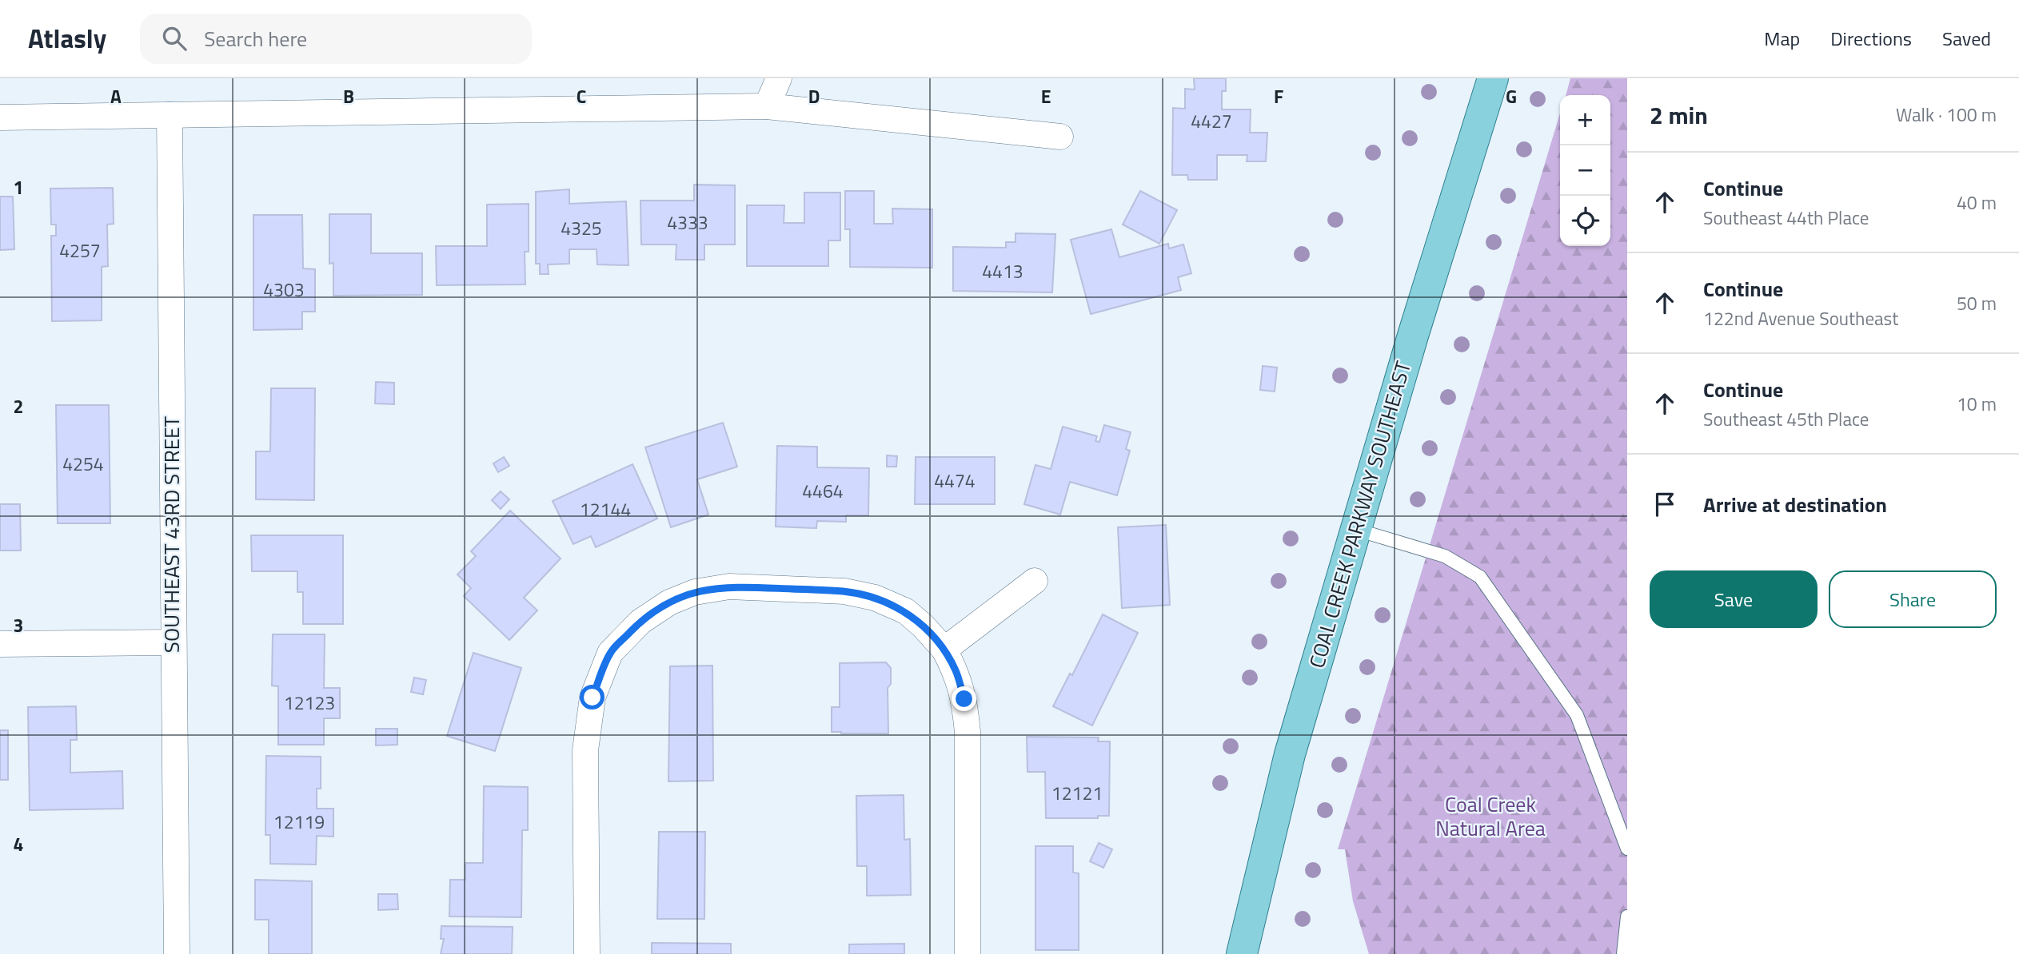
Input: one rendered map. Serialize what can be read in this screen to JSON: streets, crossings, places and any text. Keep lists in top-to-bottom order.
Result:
{
  "streets": {
    "main road": ["COAL CREEK PARKWAY SOUTHEAST"],
    "street": ["SOUTHEAST 43RD STREET"]
  },
  "parks": ["Coal Creek Natural Area"],
  "house_numbers": [
    "4427",
    "4333",
    "4325",
    "4257",
    "4413",
    "4303",
    "4254",
    "4474",
    "4464",
    "12144",
    "12123",
    "12121",
    "12119"
  ],
  "page": {
    "header": "Atlasly",
    "search": "Search here",
    "nav": ["Map", "Directions", "Saved"],
    "heading": ["2 min", "Walk · 100 m"],
    "map_buttons": ["+", "−"],
    "list": [
      ["Continue", "Southeast 44th Place", "40 m"],
      ["Continue", "122nd Avenue Southeast", "50 m"],
      ["Continue", "Southeast 45th Place", "10 m"],
      "Arrive at destination"
    ],
    "buttons": ["Save", "Share"]
  },
  "grid": {
    "columns": [
      "A",
      "B",
      "C",
      "D",
      "E",
      "F",
      "G"
    ],
    "rows": [
      "1",
      "2",
      "3",
      "4"
    ]
  }
}
